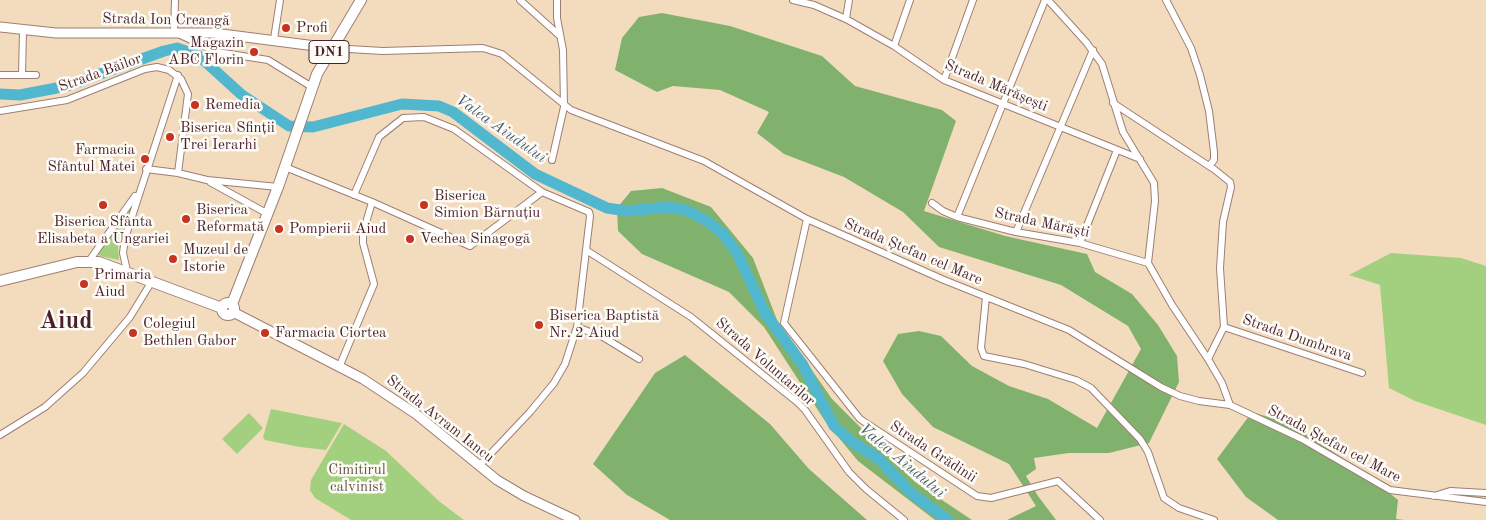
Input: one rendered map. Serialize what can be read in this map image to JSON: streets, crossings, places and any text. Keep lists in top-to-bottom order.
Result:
{
  "streets": {
    "main road": ["Strada Ion Creangă", "DN1", "Strada Avram Iancu"],
    "street": [
      "Strada Băilor",
      "Strada Mărășești",
      "Strada Mărăști",
      "Strada Ștefan cel Mare",
      "Strada Dumbrava",
      "Strada Voluntarilor",
      "Strada Grădinii"
    ]
  },
  "crossings": [
    ["Strada Ion Creangă", "DN1"],
    ["Strada Ion Creangă", "Strada Ștefan cel Mare"],
    ["DN1", "Strada Ștefan cel Mare"],
    ["DN1", "Strada Avram Iancu"],
    ["Strada Ștefan cel Mare", "Strada Grădinii"]
  ],
  "districts": ["Aiud"],
  "water": ["Valea Aiudului"],
  "parks": ["Cimitirul calvinist"],
  "places": [
    "Profi",
    "Magazin ABC Florin",
    "Remedia",
    "Biserica Sfinții Trei Ierarhi",
    "Farmacia Sfântul Matei",
    "Biserica Sfânta Elisabeta a Ungariei",
    "Biserica Simion Bărnuțiu",
    "Biserica Reformată",
    "Pompierii Aiud",
    "Vechea Sinagogă",
    "Muzeul de Istorie",
    "Primaria Aiud",
    "Biserica Baptistă Nr. 2 Aiud",
    "Colegiul Bethlen Gabor",
    "Farmacia Ciortea"
  ]
}
